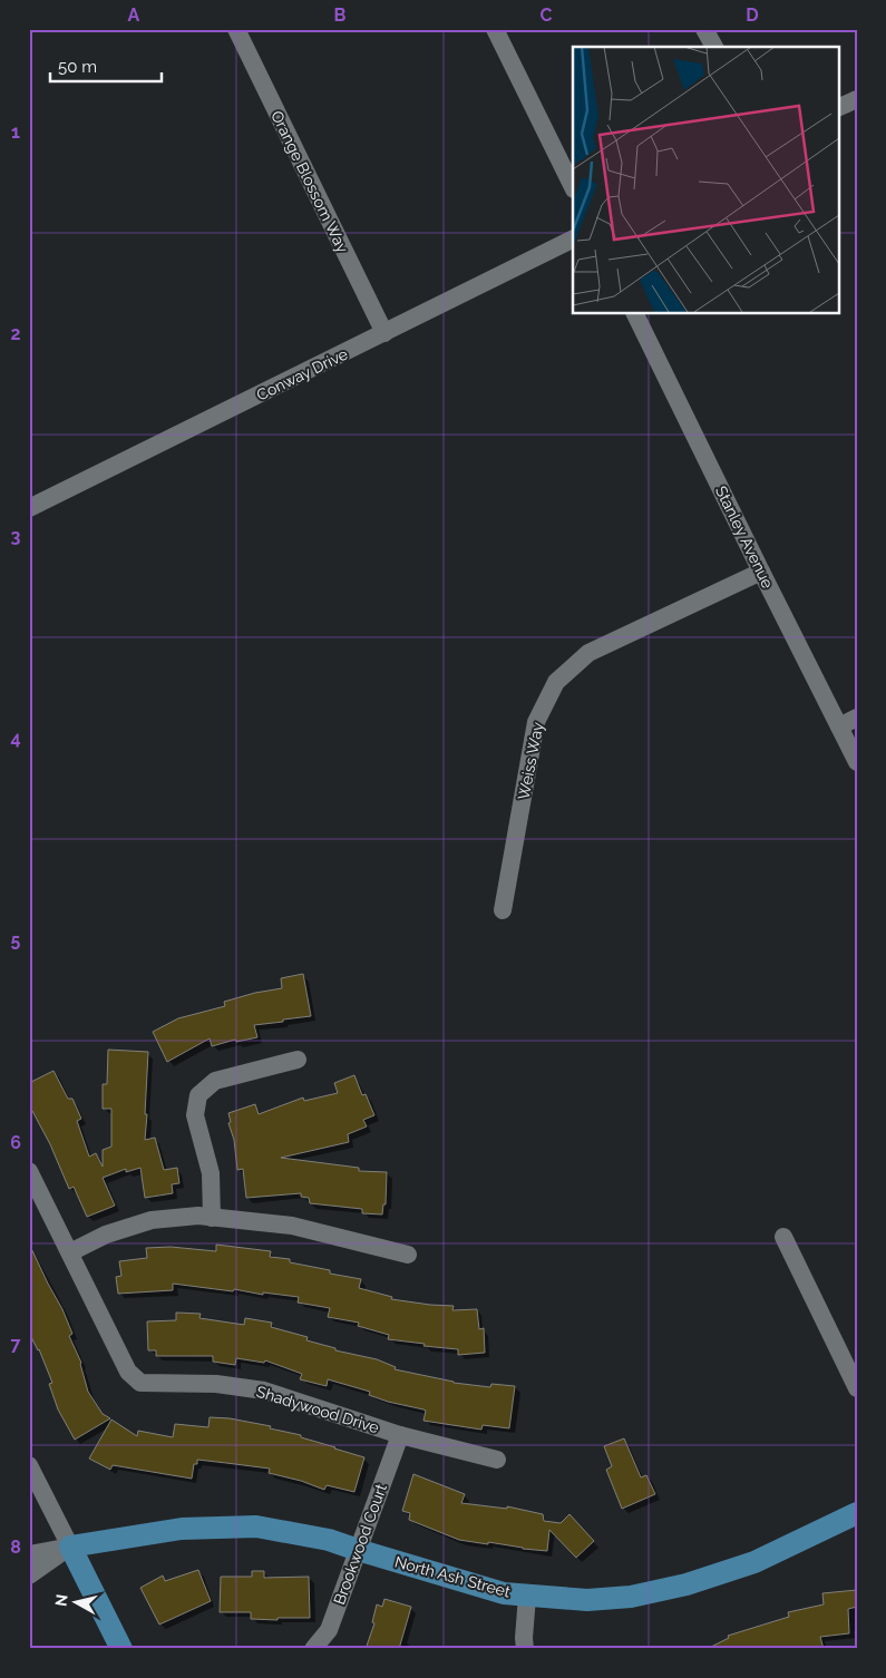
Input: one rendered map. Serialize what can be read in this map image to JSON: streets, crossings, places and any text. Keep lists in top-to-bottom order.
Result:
{
  "streets": {
    "main road": ["North Ash Street"],
    "street": [
      "Orange Blossom Way",
      "Conway Drive",
      "Stanley Avenue",
      "Weiss Way",
      "Shadywood Drive",
      "Brookwood Court"
    ]
  },
  "crossings": [
    ["Orange Blossom Way", "Conway Drive"],
    ["Stanley Avenue", "Weiss Way"],
    ["Shadywood Drive", "Brookwood Court"],
    ["Brookwood Court", "North Ash Street"]
  ],
  "scale_bar": "50 m",
  "north": "left",
  "grid": {
    "columns": [
      "A",
      "B",
      "C",
      "D"
    ],
    "rows": [
      "1",
      "2",
      "3",
      "4",
      "5",
      "6",
      "7",
      "8"
    ]
  }
}
